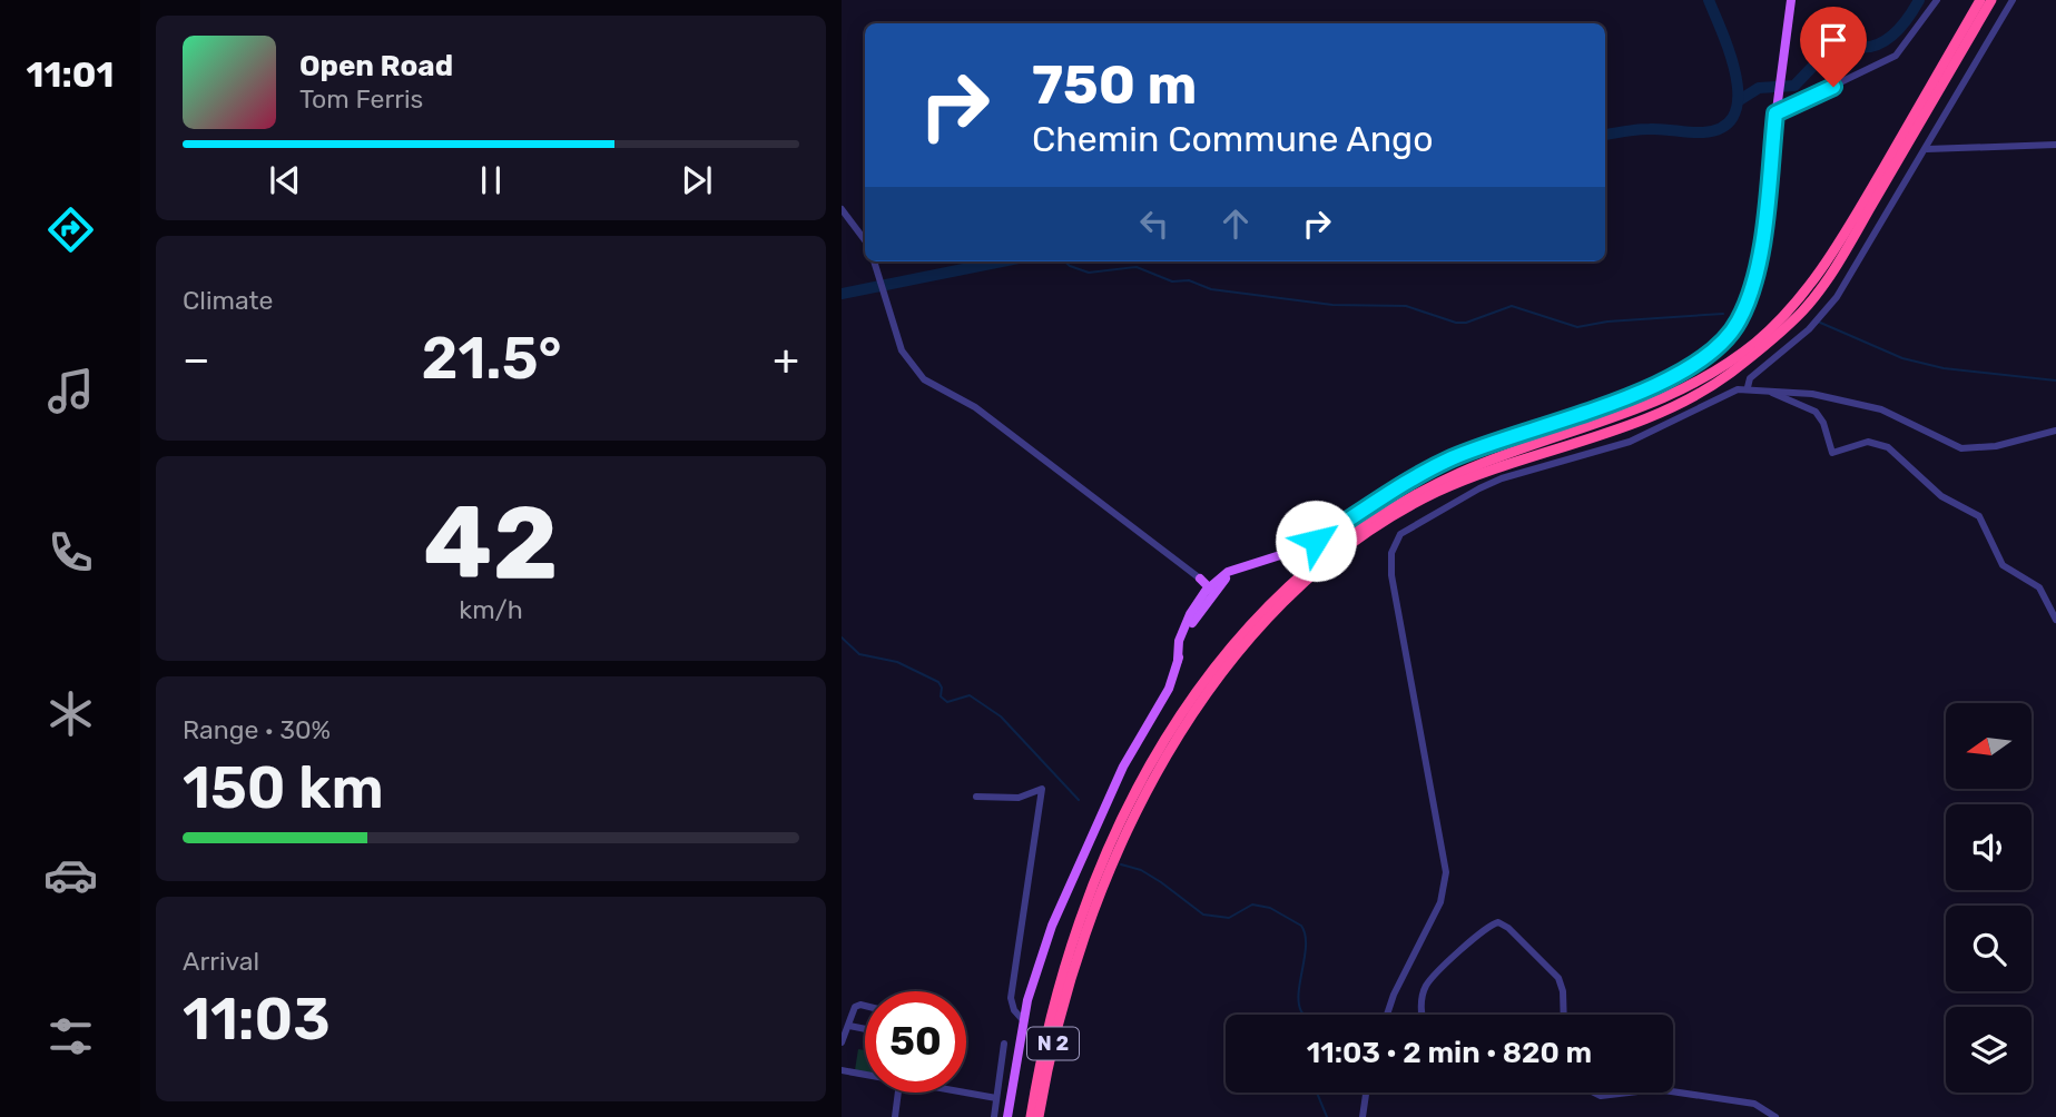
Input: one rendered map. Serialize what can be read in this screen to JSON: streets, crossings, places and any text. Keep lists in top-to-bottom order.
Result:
{
  "streets": {
    "highway": ["N 2"]
  },
  "north": "left",
  "page": {
    "tabs": "11:01",
    "turn": ["750 m", "Chemin Commune Ango"],
    "song": ["Open Road", "Tom Ferris"],
    "tile": [
      "Climate",
      ["42", "km/h"],
      ["Range · 30%", "150 km"],
      ["Arrival", "11:03"]
    ],
    "heat": ["−", "21.5°", "+"],
    "limit": "50",
    "trip": "11:03 · 2 min · 820 m"
  }
}
